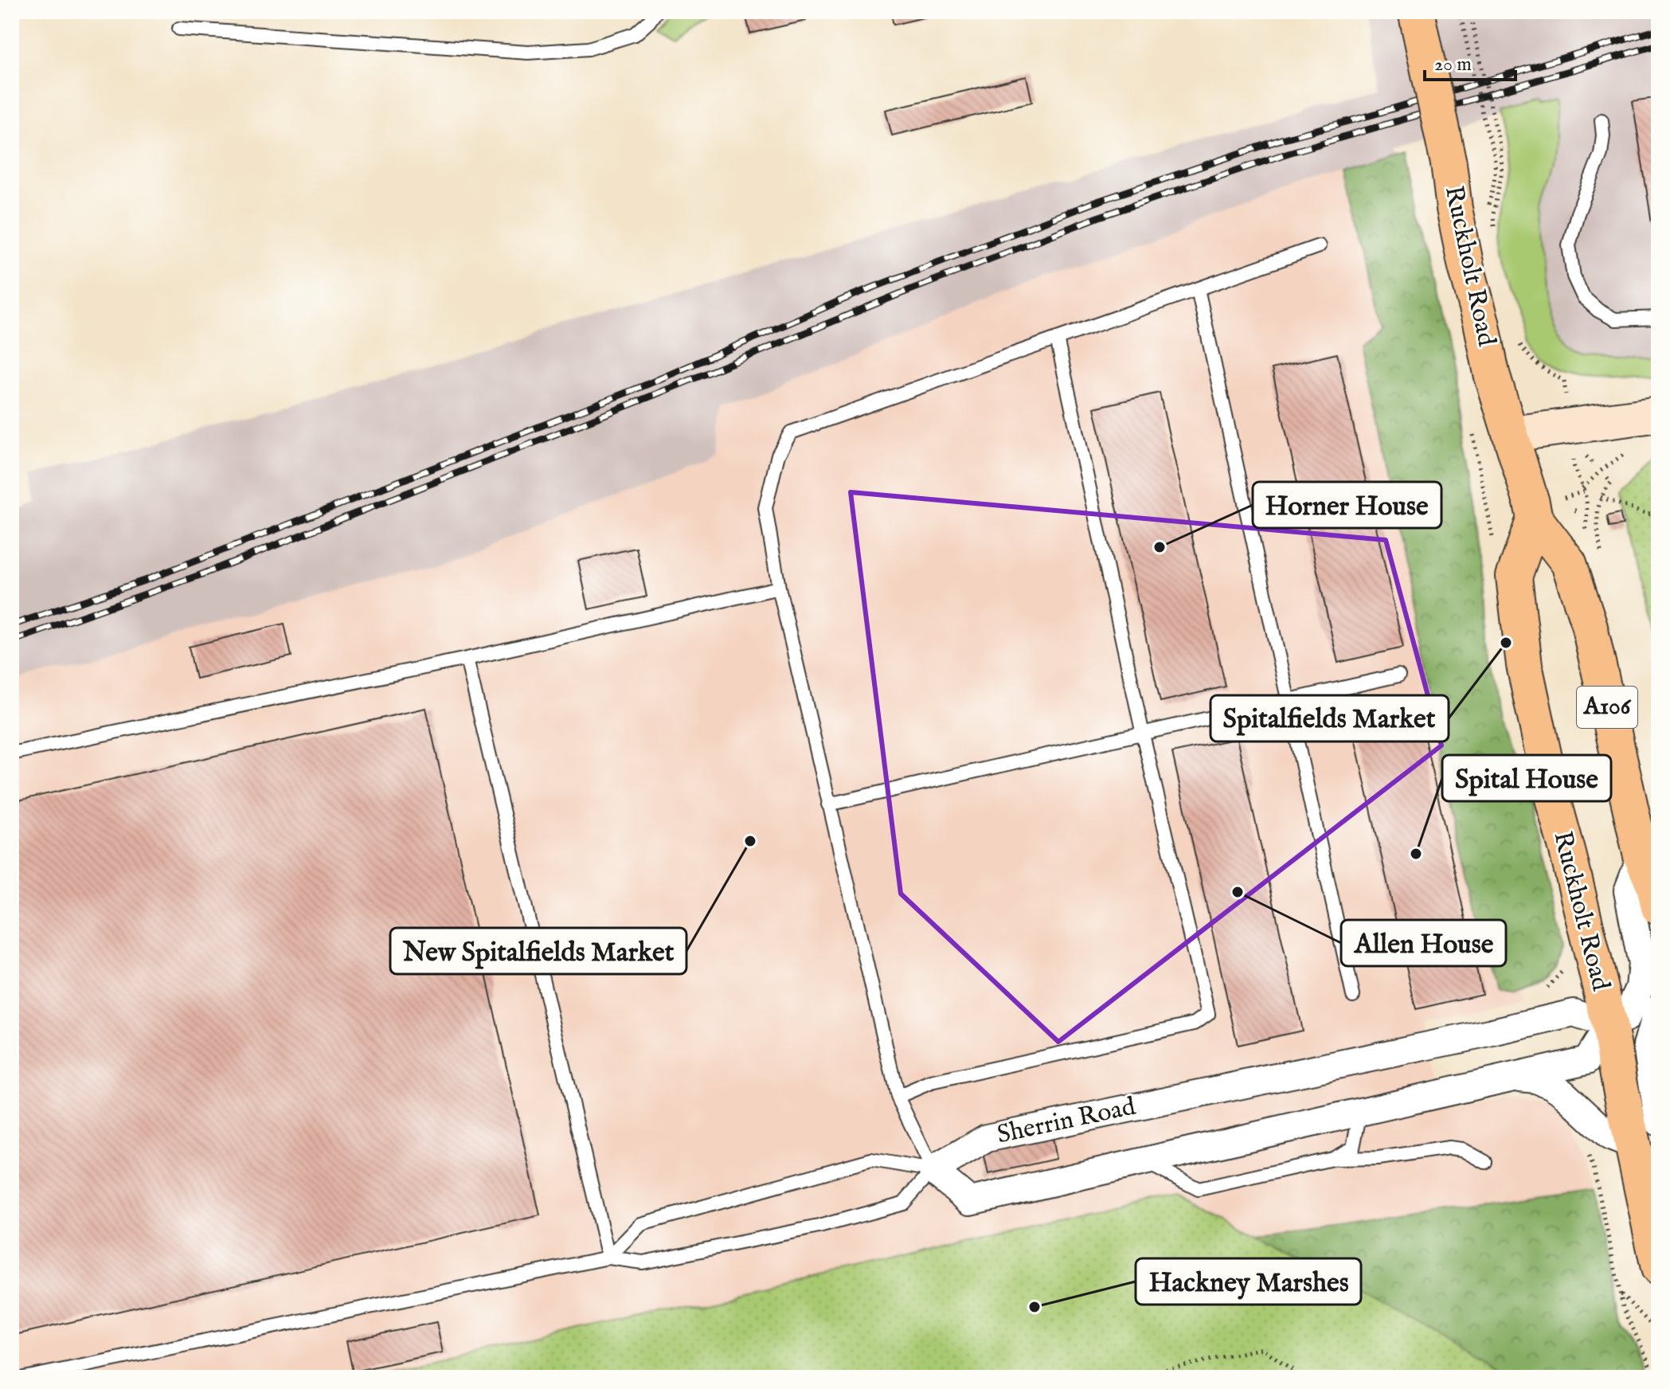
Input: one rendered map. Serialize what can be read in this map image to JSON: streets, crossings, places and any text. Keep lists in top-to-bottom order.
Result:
{
  "streets": {
    "main road": ["Ruckholt Road", "A106"],
    "street": ["Sherrin Road"]
  },
  "crossings": [
    ["Ruckholt Road", "Sherrin Road"]
  ],
  "places": [
    "Horner House",
    "Spitalfields Market",
    "New Spitalfields Market",
    "Spital House",
    "Allen House",
    "Hackney Marshes"
  ],
  "scale_bar": "20 m"
}
